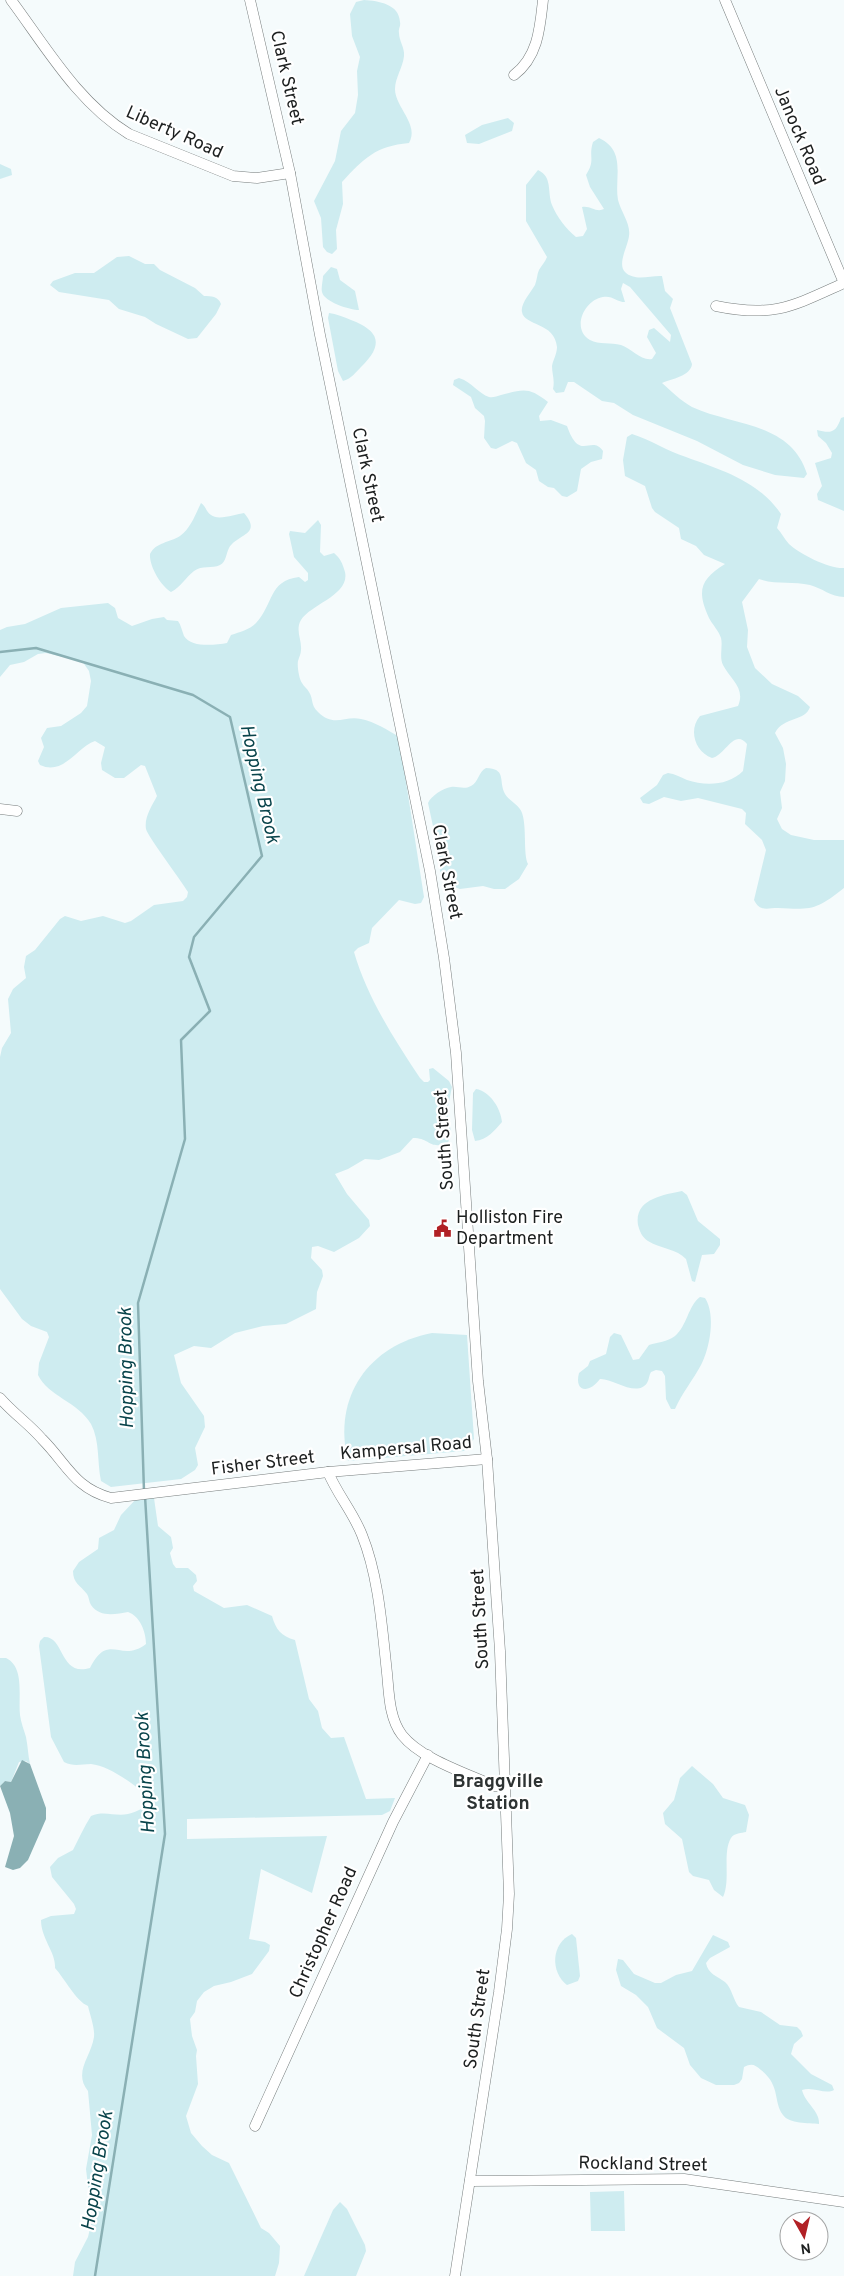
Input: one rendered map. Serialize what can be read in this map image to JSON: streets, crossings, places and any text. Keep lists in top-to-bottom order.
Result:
{
  "streets": {
    "street": [
      "Clark Street",
      "Liberty Road",
      "Janock Road",
      "South Street",
      "Kampersal Road",
      "Fisher Street",
      "Christopher Road",
      "Rockland Street"
    ]
  },
  "crossings": [
    ["Clark Street", "Liberty Road"],
    ["Clark Street", "South Street"],
    ["South Street", "Kampersal Road"],
    ["South Street", "Fisher Street"],
    ["South Street", "Rockland Street"],
    ["Kampersal Road", "Fisher Street"],
    ["Fisher Street", "Christopher Road"]
  ],
  "districts": ["Braggville Station"],
  "water": ["Hopping Brook"],
  "places": {
    "public building": ["Holliston Fire Department"]
  },
  "north": "bottom"
}
